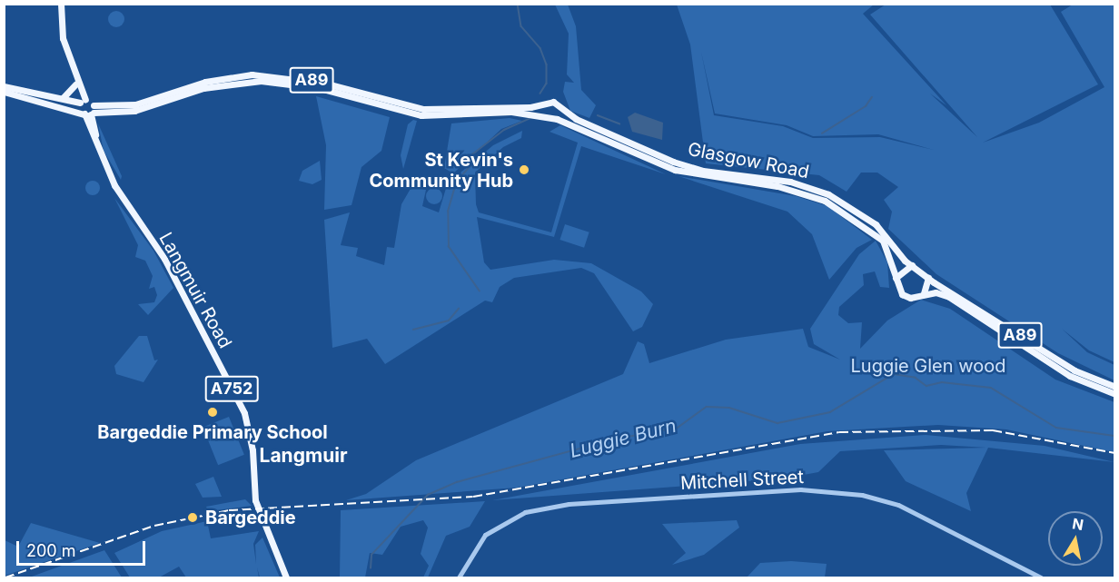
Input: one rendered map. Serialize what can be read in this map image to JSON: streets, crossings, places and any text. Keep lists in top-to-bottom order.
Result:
{
  "streets": {
    "main road": [
      "A89",
      "Glasgow Road",
      "Langmuir Road",
      "A752"
    ],
    "street": ["Mitchell Street"]
  },
  "crossings": [
    ["A89", "Glasgow Road"],
    ["A89", "Langmuir Road"],
    ["A89", "A752"],
    ["Langmuir Road", "A752"]
  ],
  "districts": ["Langmuir"],
  "water": ["Luggie Burn"],
  "parks": ["Luggie Glen wood"],
  "places": ["St Kevin's Community Hub", "Bargeddie Primary School", "Bargeddie"],
  "scale_bar": "200 m",
  "north": "top"
}
